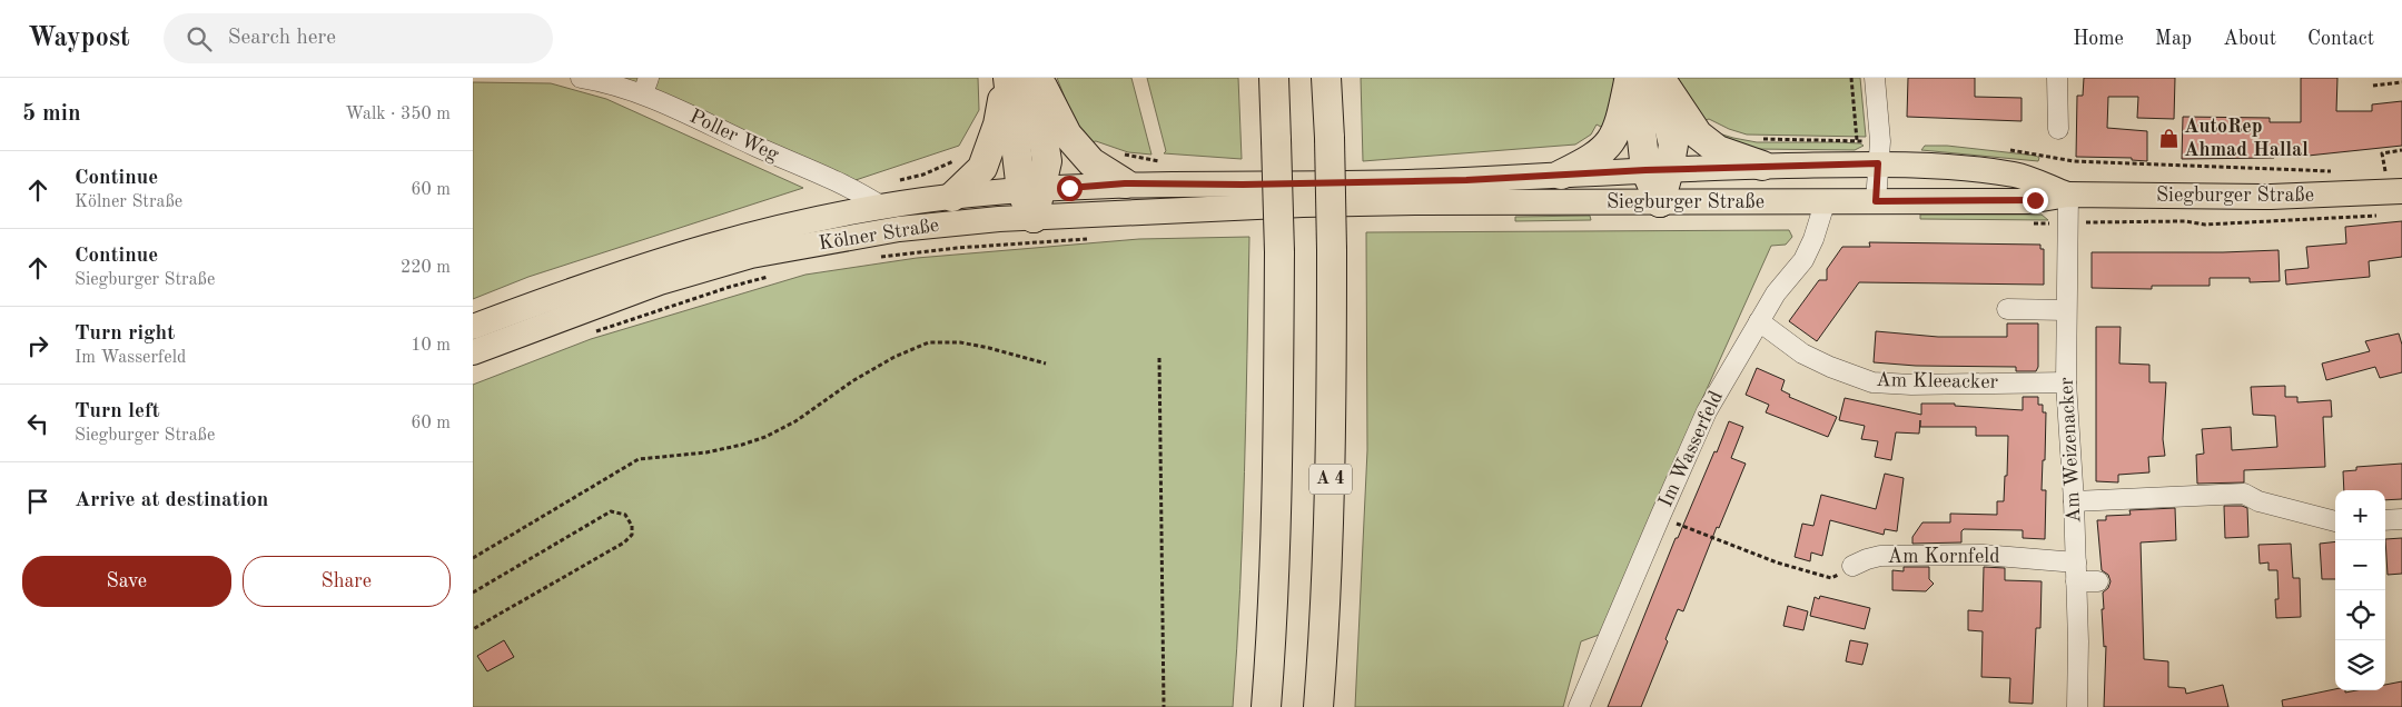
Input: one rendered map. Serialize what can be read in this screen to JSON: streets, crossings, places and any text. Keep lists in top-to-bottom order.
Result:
{
  "streets": {
    "highway": ["A 4"],
    "main road": ["Siegburger Straße", "Kölner Straße"],
    "street": [
      "Poller Weg",
      "Am Kleeacker",
      "Im Wasserfeld",
      "Am Weizenacker",
      "Am Kornfeld"
    ]
  },
  "crossings": [
    ["Poller Weg", "Kölner Straße"],
    ["Siegburger Straße", "Kölner Straße"],
    ["Siegburger Straße", "Im Wasserfeld"],
    ["Siegburger Straße", "Am Weizenacker"],
    ["Am Kleeacker", "Im Wasserfeld"],
    ["Am Kleeacker", "Am Weizenacker"],
    ["Am Weizenacker", "Am Kornfeld"]
  ],
  "places": {
    "shop": ["AutoRep Ahmad Hallal"]
  },
  "page": {
    "header": "Waypost",
    "search": "Search here",
    "nav": [
      "Home",
      "Map",
      "About",
      "Contact"
    ],
    "heading": ["5 min", "Walk · 350 m"],
    "list": [
      ["Continue", "Kölner Straße", "60 m"],
      ["Continue", "Siegburger Straße", "220 m"],
      ["Turn right", "Im Wasserfeld", "10 m"],
      ["Turn left", "Siegburger Straße", "60 m"],
      "Arrive at destination"
    ],
    "map_buttons": ["+", "−"],
    "buttons": ["Save", "Share"]
  }
}
